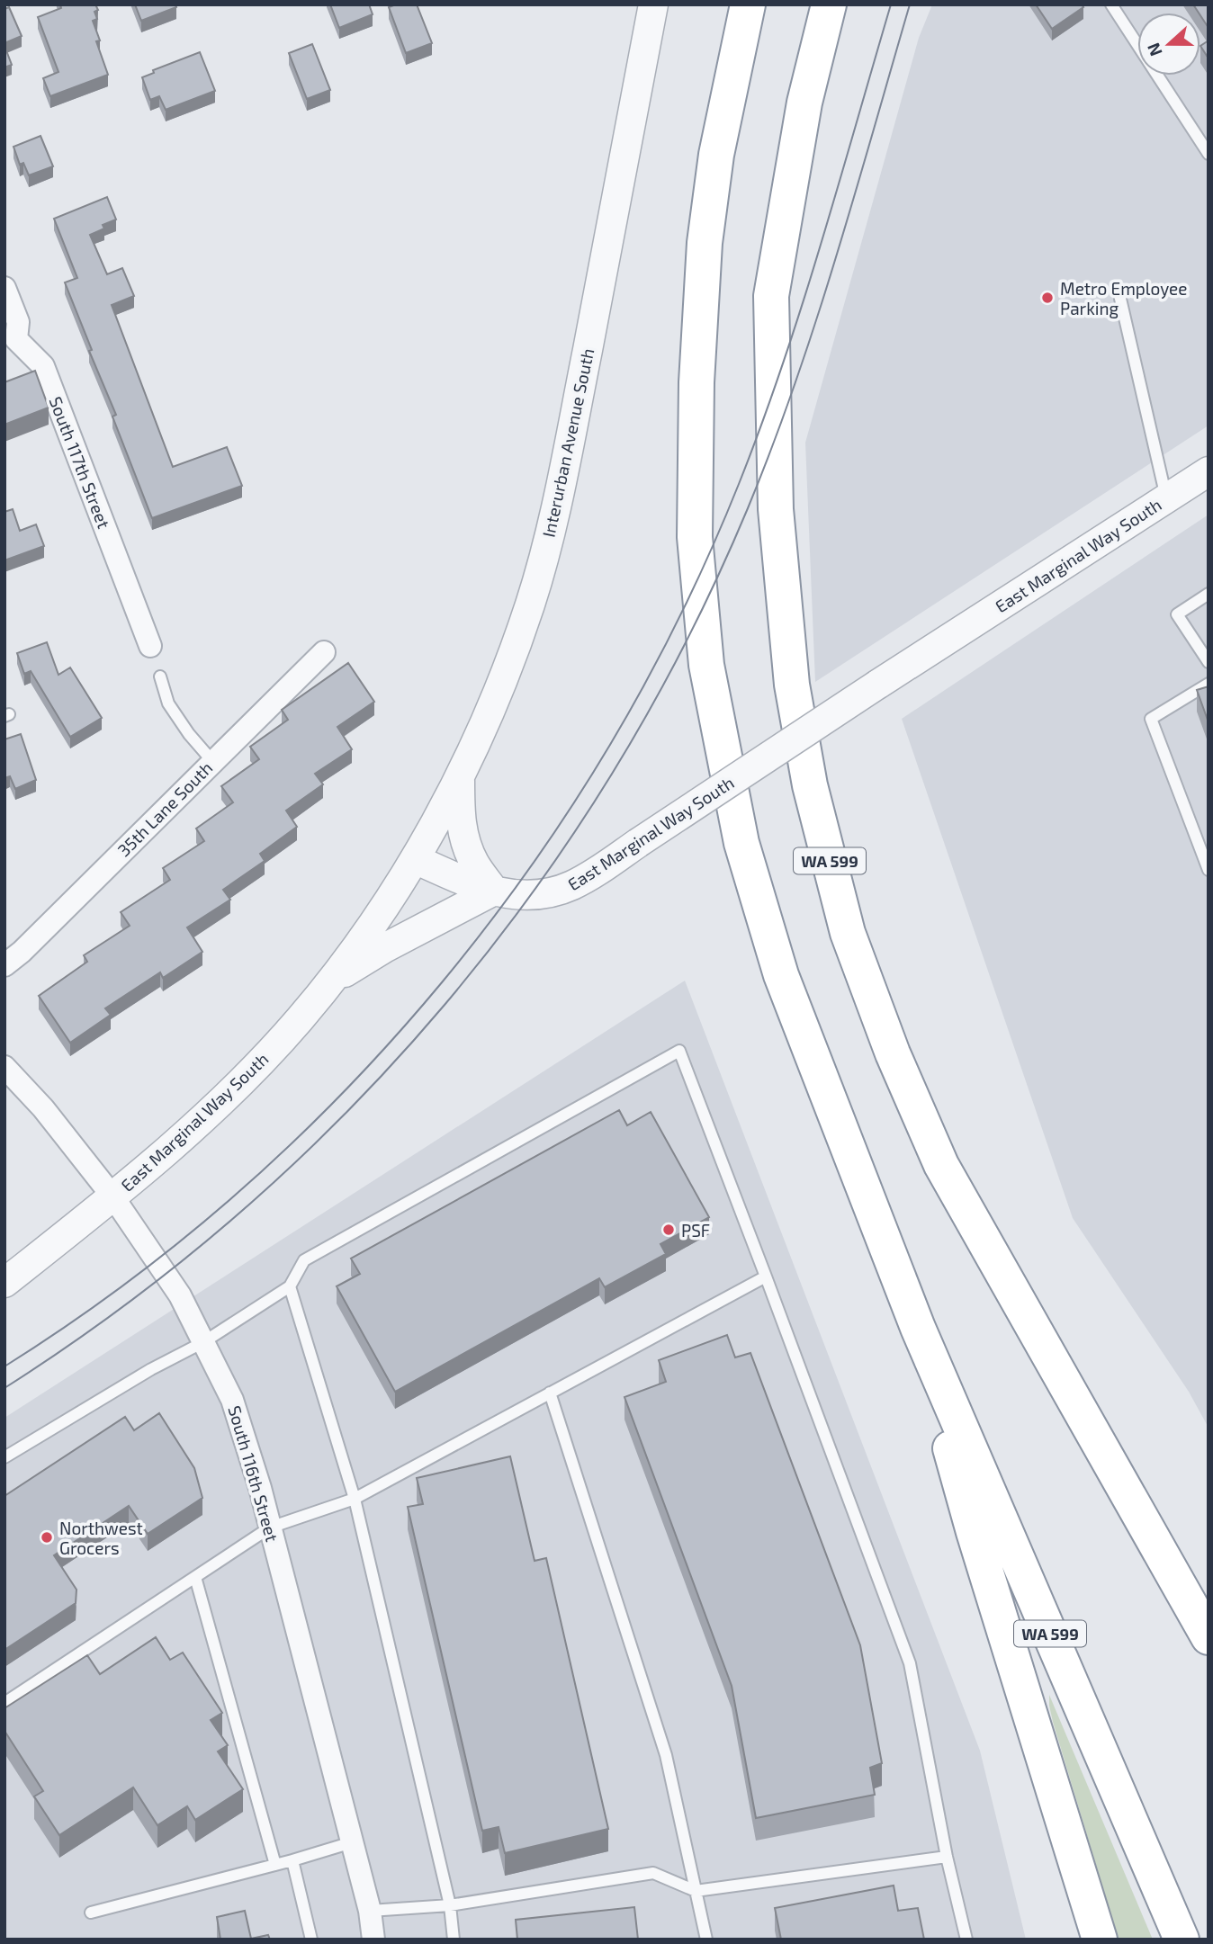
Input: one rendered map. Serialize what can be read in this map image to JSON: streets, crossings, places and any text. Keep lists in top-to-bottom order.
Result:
{
  "streets": {
    "highway": ["WA 599"],
    "street": [
      "Interurban Avenue South",
      "South 117th Street",
      "East Marginal Way South",
      "35th Lane South",
      "South 116th Street"
    ]
  },
  "crossings": [
    ["Interurban Avenue South", "East Marginal Way South"],
    ["East Marginal Way South", "South 116th Street"]
  ],
  "places": ["Metro Employee Parking", "PSF", "Northwest Grocers"],
  "north": "left"
}
